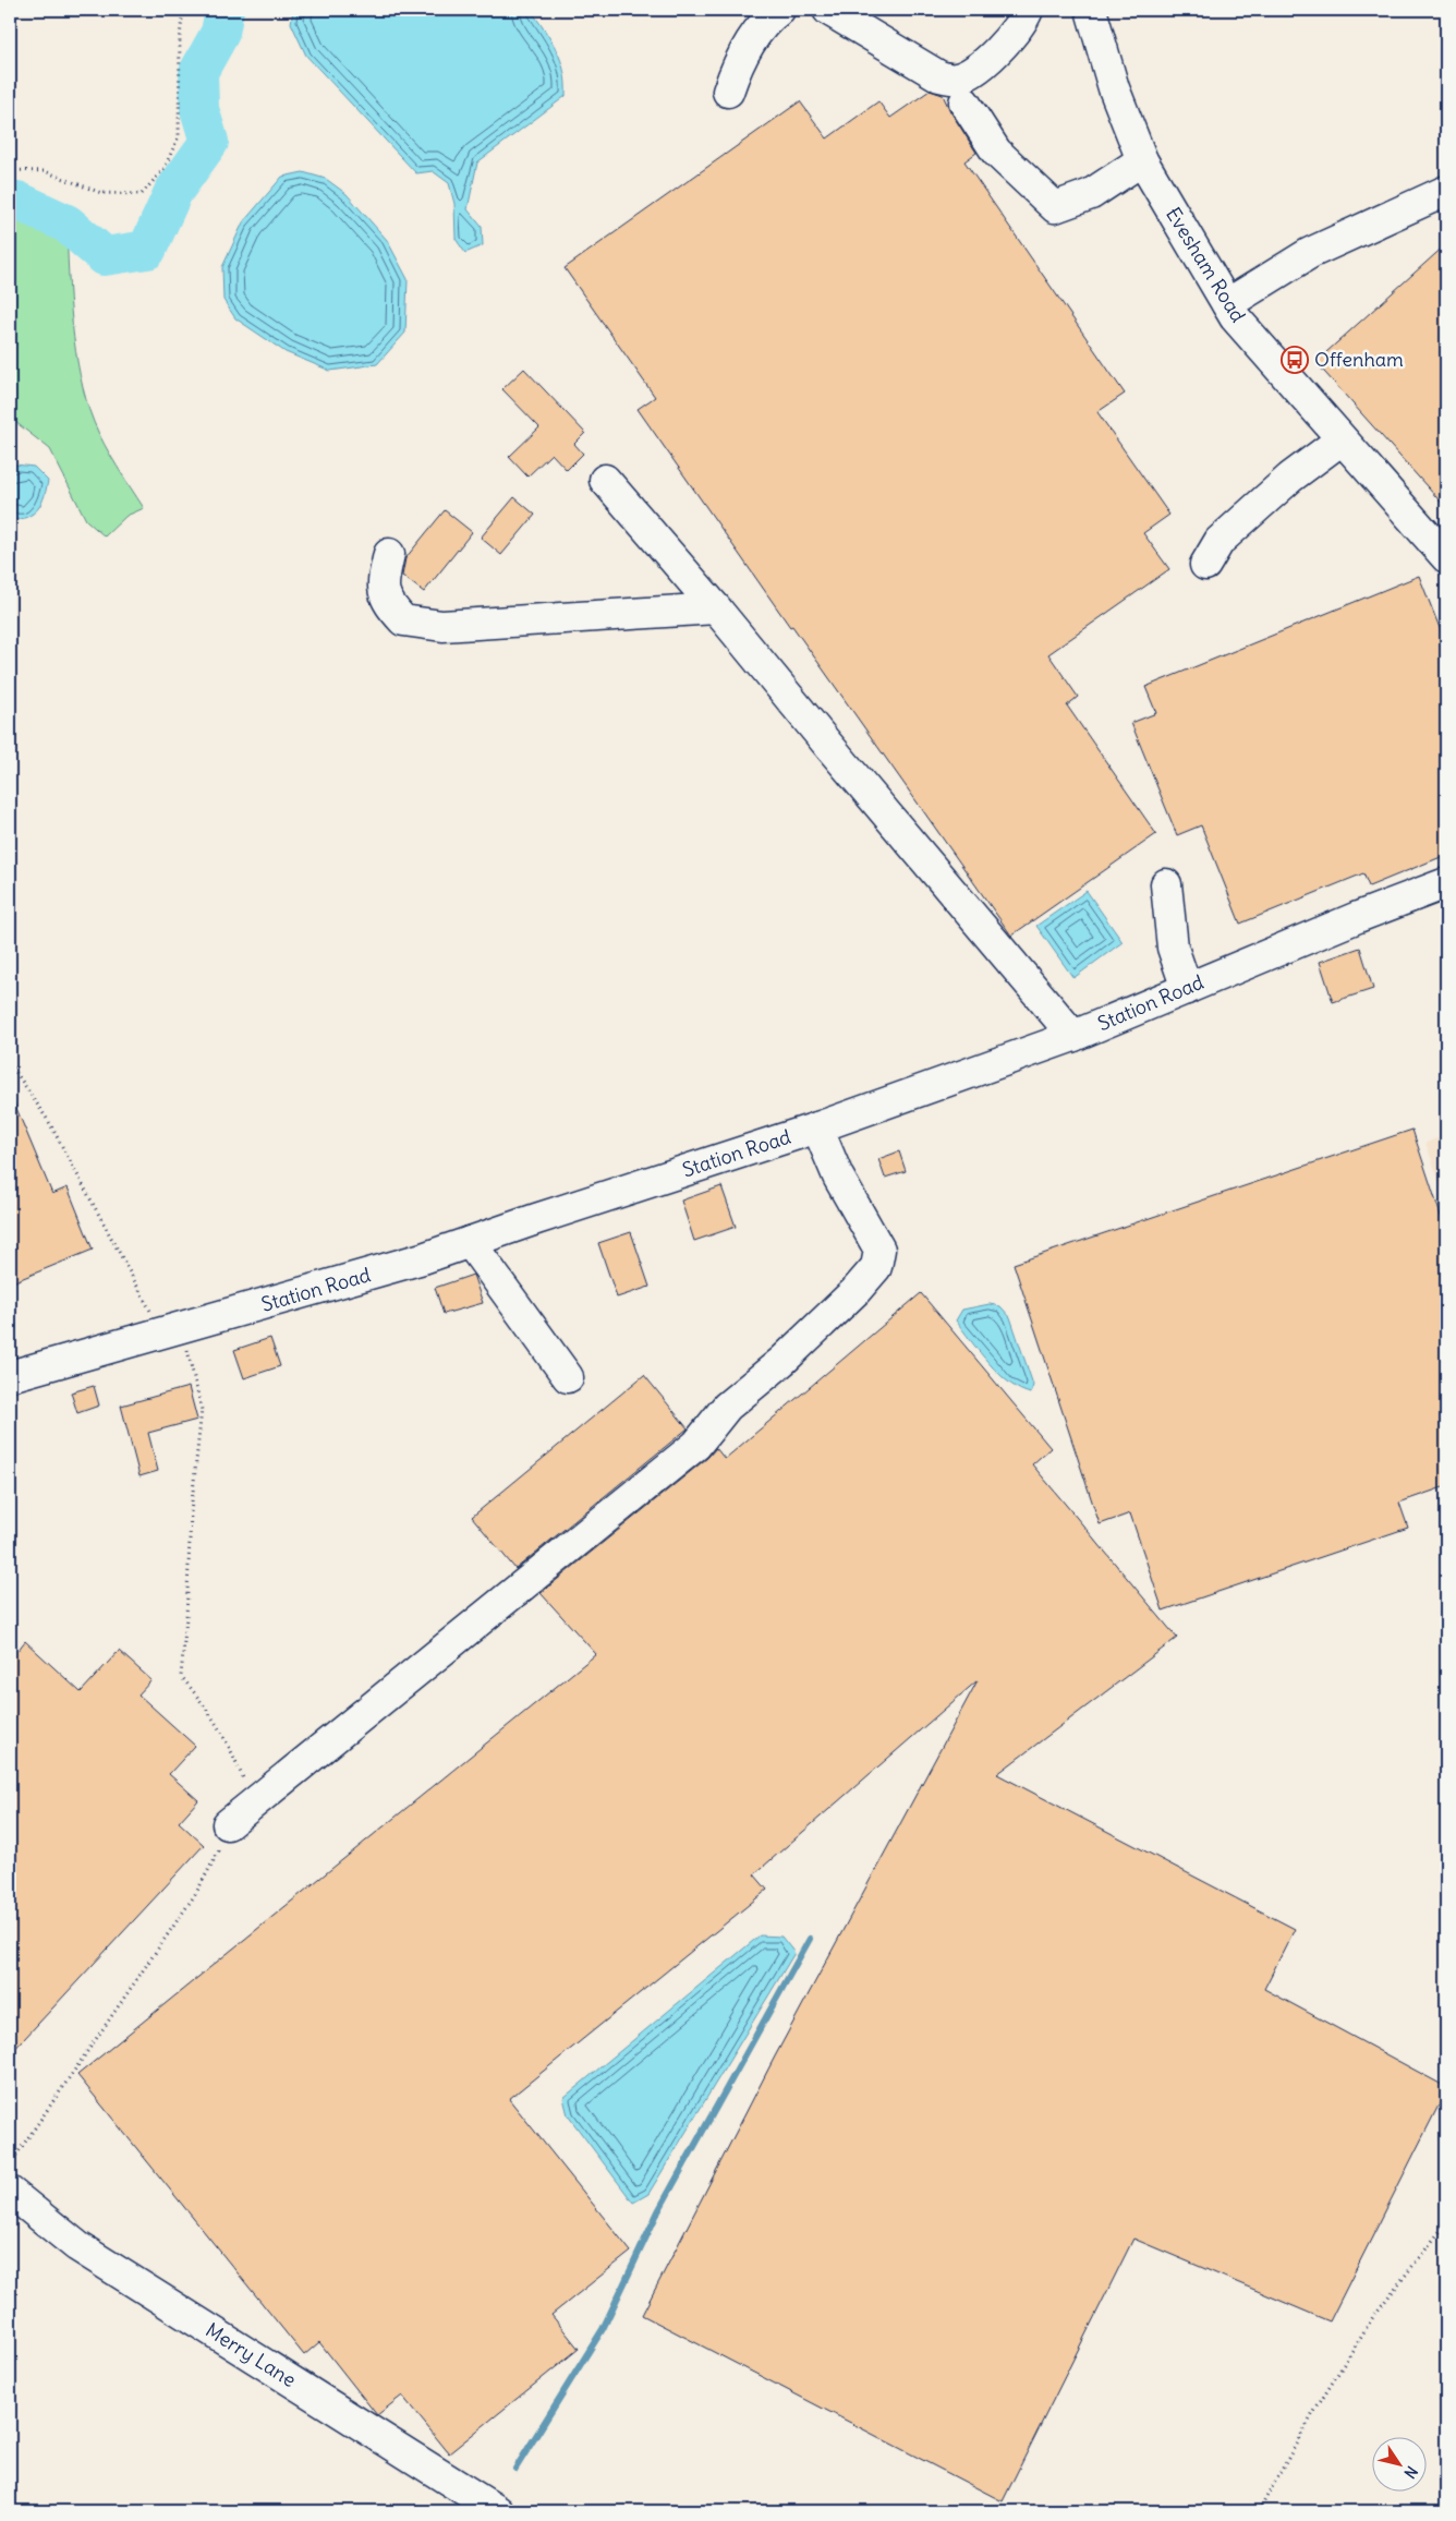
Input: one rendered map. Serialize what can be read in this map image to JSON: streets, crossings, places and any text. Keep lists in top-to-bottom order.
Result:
{
  "streets": {
    "street": ["Evesham Road", "Station Road", "Merry Lane"]
  },
  "places": {
    "bus stop": ["Offenham"]
  },
  "north": "bottom right"
}
